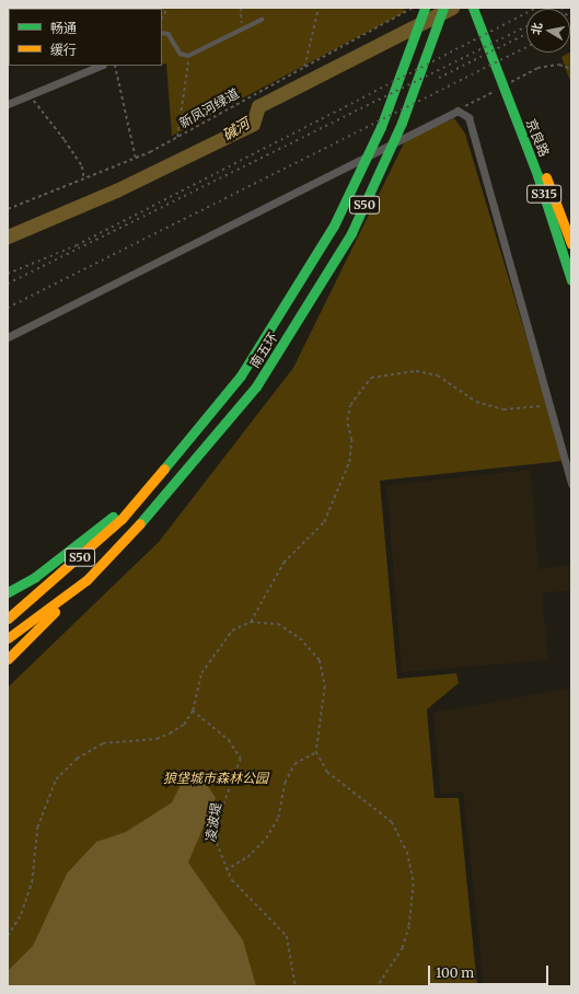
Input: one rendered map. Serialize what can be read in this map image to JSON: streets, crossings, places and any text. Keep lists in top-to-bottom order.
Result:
{
  "streets": {
    "main road": [
      "京良路",
      "S315",
      "S50",
      "南五环"
    ],
    "path": ["新凤河绿道", "凌波堤"]
  },
  "water": ["碱河"],
  "parks": ["狼垡城市森林公园"],
  "legend": ["畅通", "缓行"],
  "scale_bar": "100 m",
  "north": "left"
}
